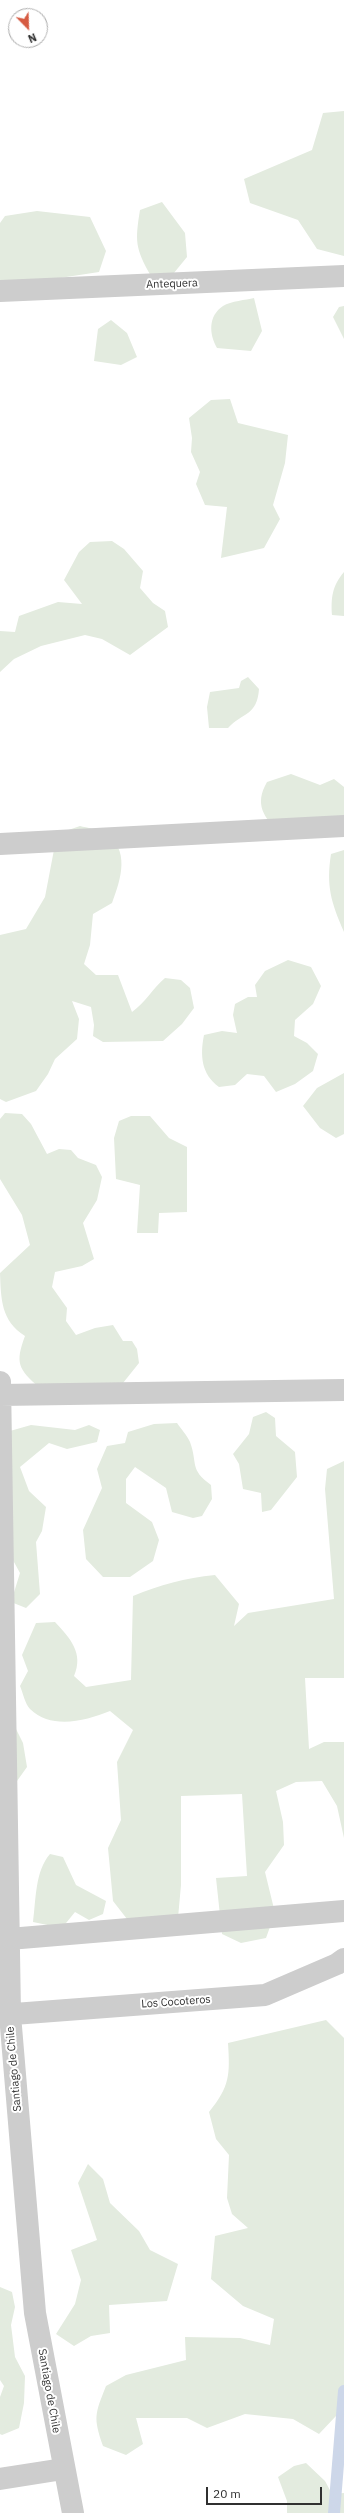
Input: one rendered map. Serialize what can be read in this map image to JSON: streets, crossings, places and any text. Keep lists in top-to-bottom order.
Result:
{
  "streets": {
    "street": ["Antequera", "Los Cocoteros", "Santiago de Chile"]
  },
  "crossings": [
    ["Los Cocoteros", "Santiago de Chile"]
  ],
  "scale_bar": "20 m",
  "north": "bottom right"
}
